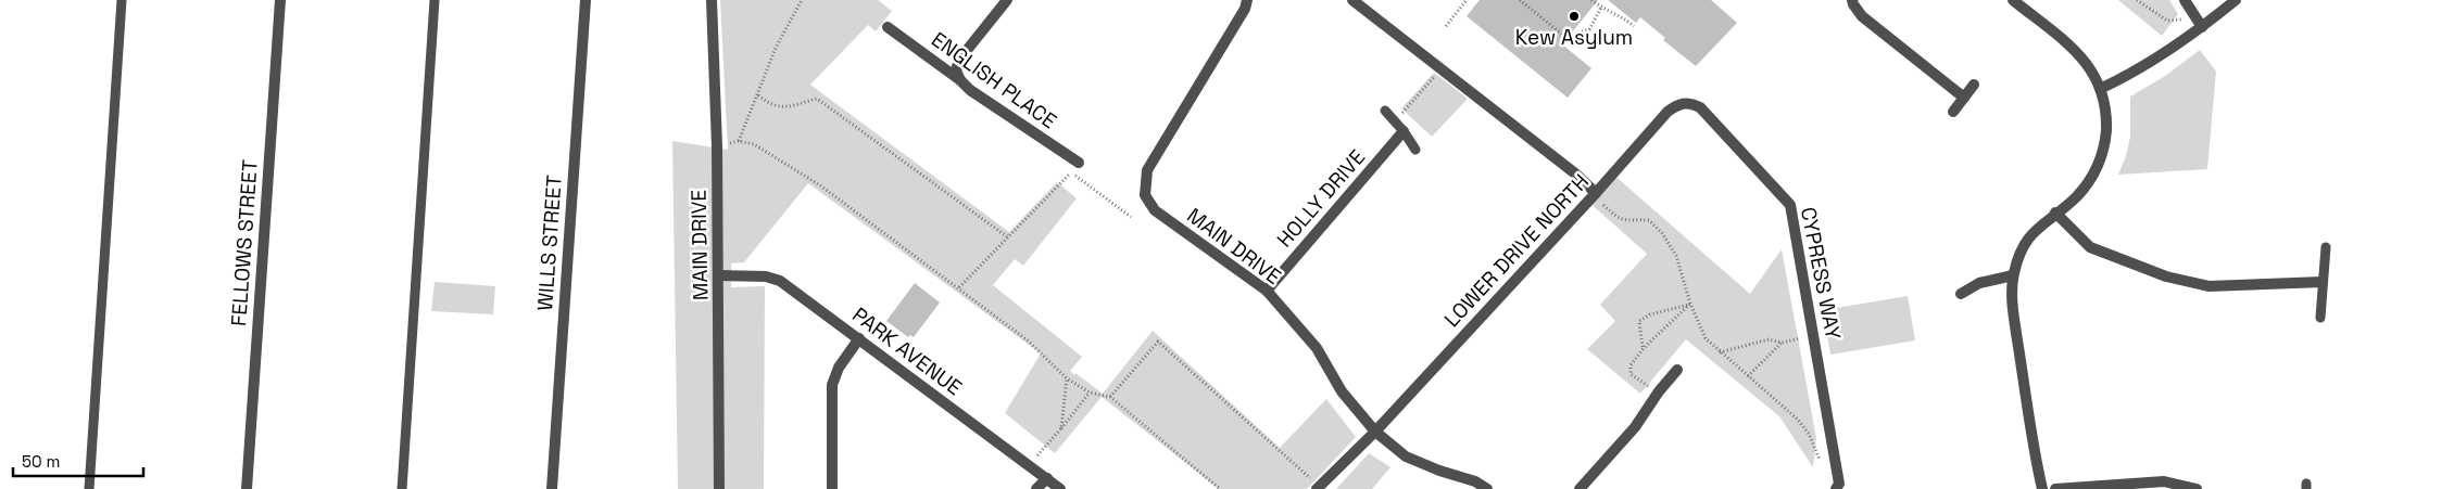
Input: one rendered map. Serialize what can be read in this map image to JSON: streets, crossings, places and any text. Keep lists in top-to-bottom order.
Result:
{
  "streets": {
    "street": [
      "ENGLISH PLACE",
      "HOLLY DRIVE",
      "FELLOWS STREET",
      "WILLS STREET",
      "MAIN DRIVE",
      "LOWER DRIVE NORTH",
      "CYPRESS WAY",
      "PARK AVENUE"
    ]
  },
  "crossings": [
    ["HOLLY DRIVE", "MAIN DRIVE"],
    ["MAIN DRIVE", "LOWER DRIVE NORTH"],
    ["MAIN DRIVE", "PARK AVENUE"],
    ["LOWER DRIVE NORTH", "CYPRESS WAY"]
  ],
  "places": ["Kew Asylum"],
  "scale_bar": "50 m"
}
